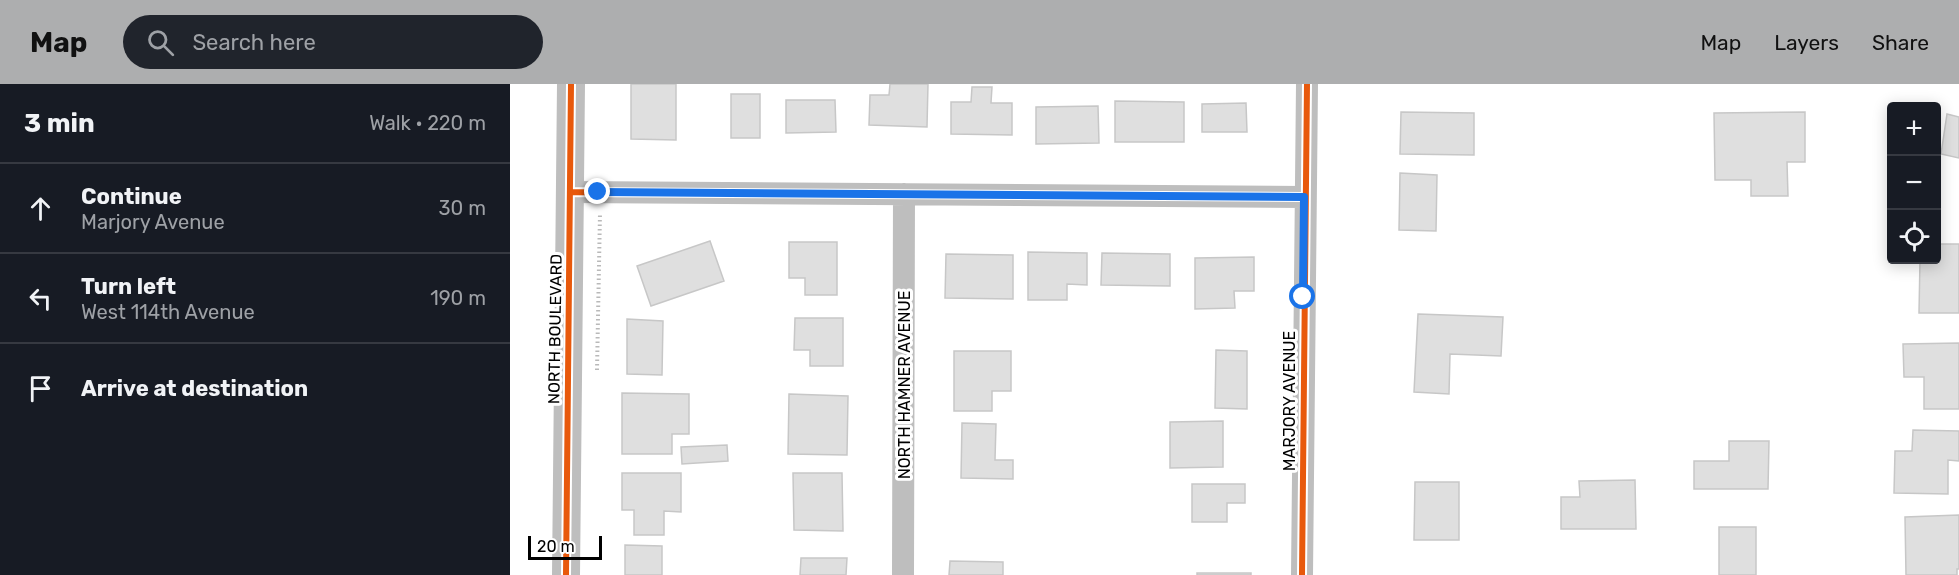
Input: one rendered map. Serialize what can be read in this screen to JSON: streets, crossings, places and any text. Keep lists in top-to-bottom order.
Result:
{
  "streets": {
    "street": ["NORTH BOULEVARD", "NORTH HAMNER AVENUE", "MARJORY AVENUE"]
  },
  "scale_bar": "20 m",
  "page": {
    "header": "Map",
    "search": "Search here",
    "nav": ["Map", "Layers", "Share"],
    "heading": ["3 min", "Walk · 220 m"],
    "map_buttons": ["+", "−"],
    "list": [
      ["Continue", "Marjory Avenue", "30 m"],
      ["Turn left", "West 114th Avenue", "190 m"],
      "Arrive at destination"
    ],
    "scale": "20 m"
  }
}
